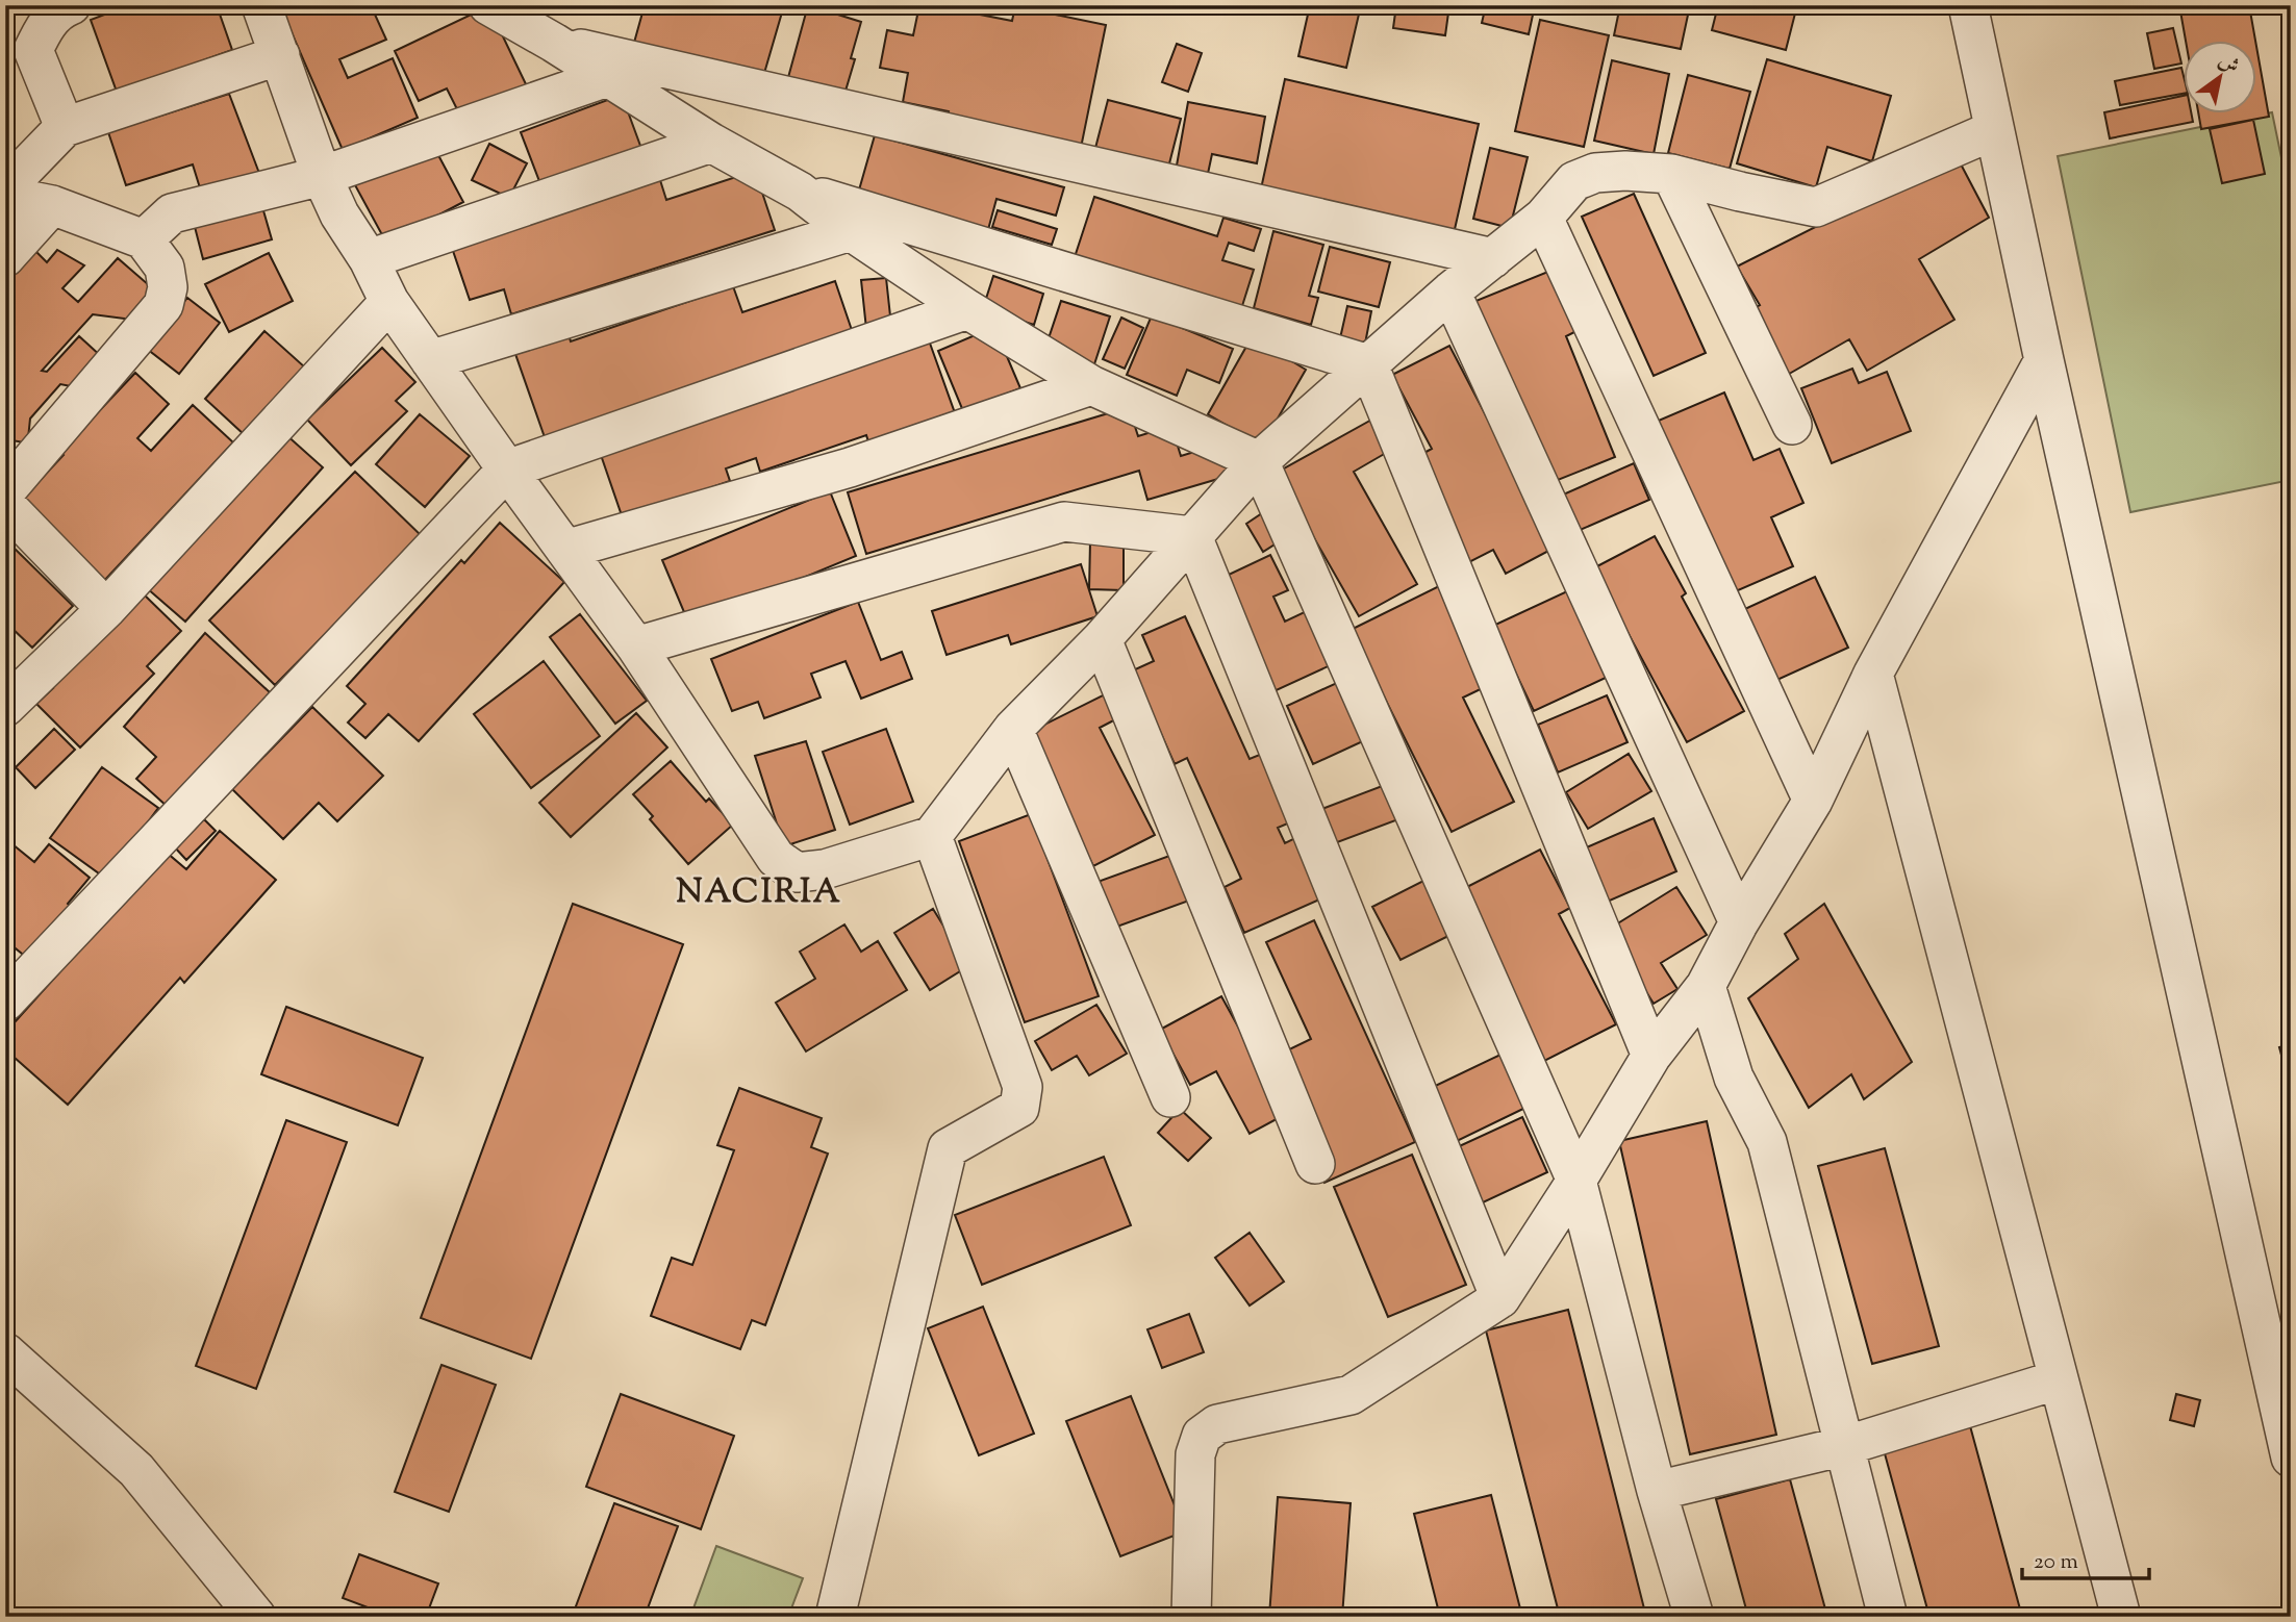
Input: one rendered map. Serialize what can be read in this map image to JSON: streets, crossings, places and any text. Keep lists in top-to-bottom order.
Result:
{
  "districts": ["NACIRIA"],
  "scale_bar": "20 m",
  "north": "top right"
}
